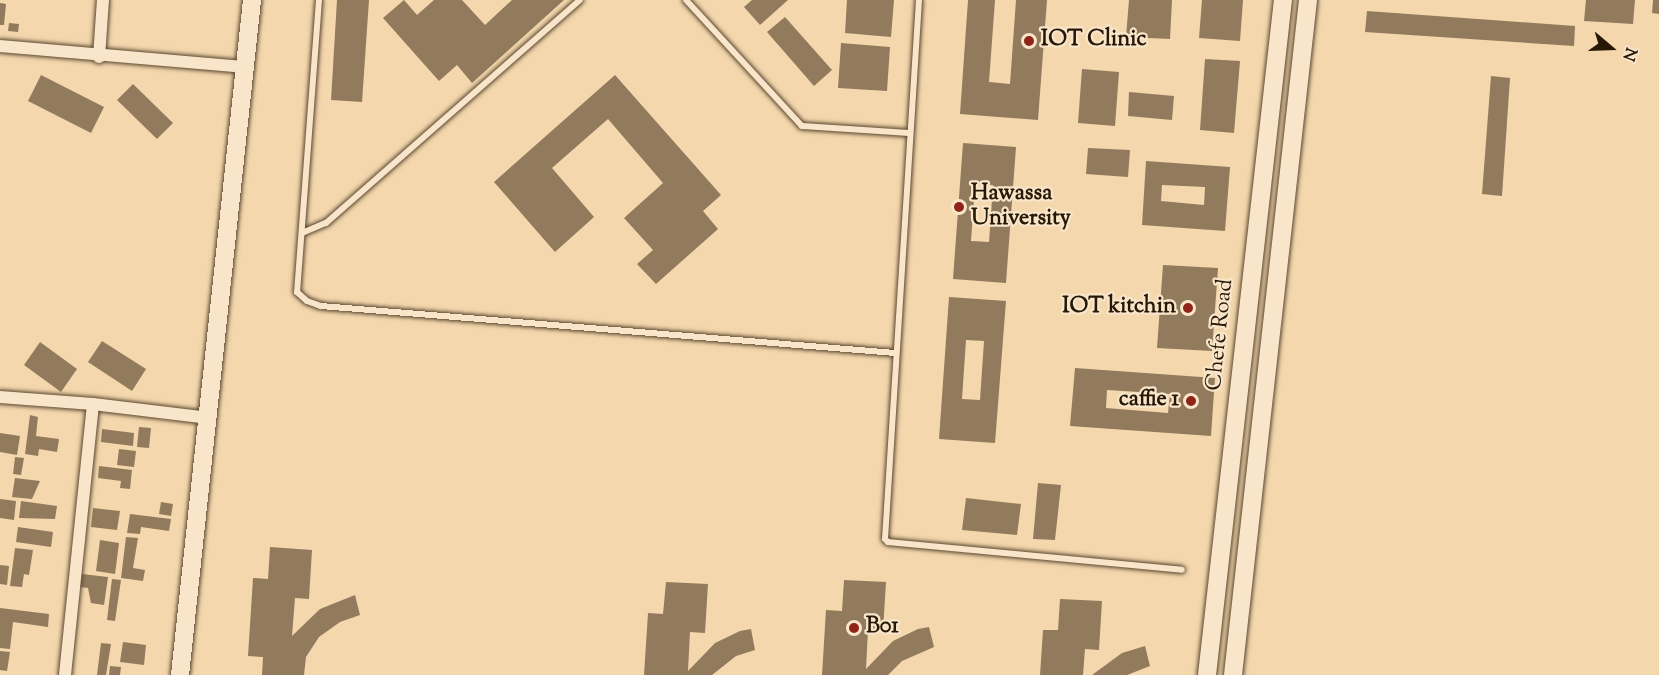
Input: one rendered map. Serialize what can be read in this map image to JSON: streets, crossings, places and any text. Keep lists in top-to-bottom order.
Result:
{
  "streets": {
    "street": ["Chefe Road"]
  },
  "places": [
    "IOT Clinic",
    "Hawassa University",
    "IOT kitchin",
    "caffie 1",
    "B01"
  ],
  "north": "right"
}
